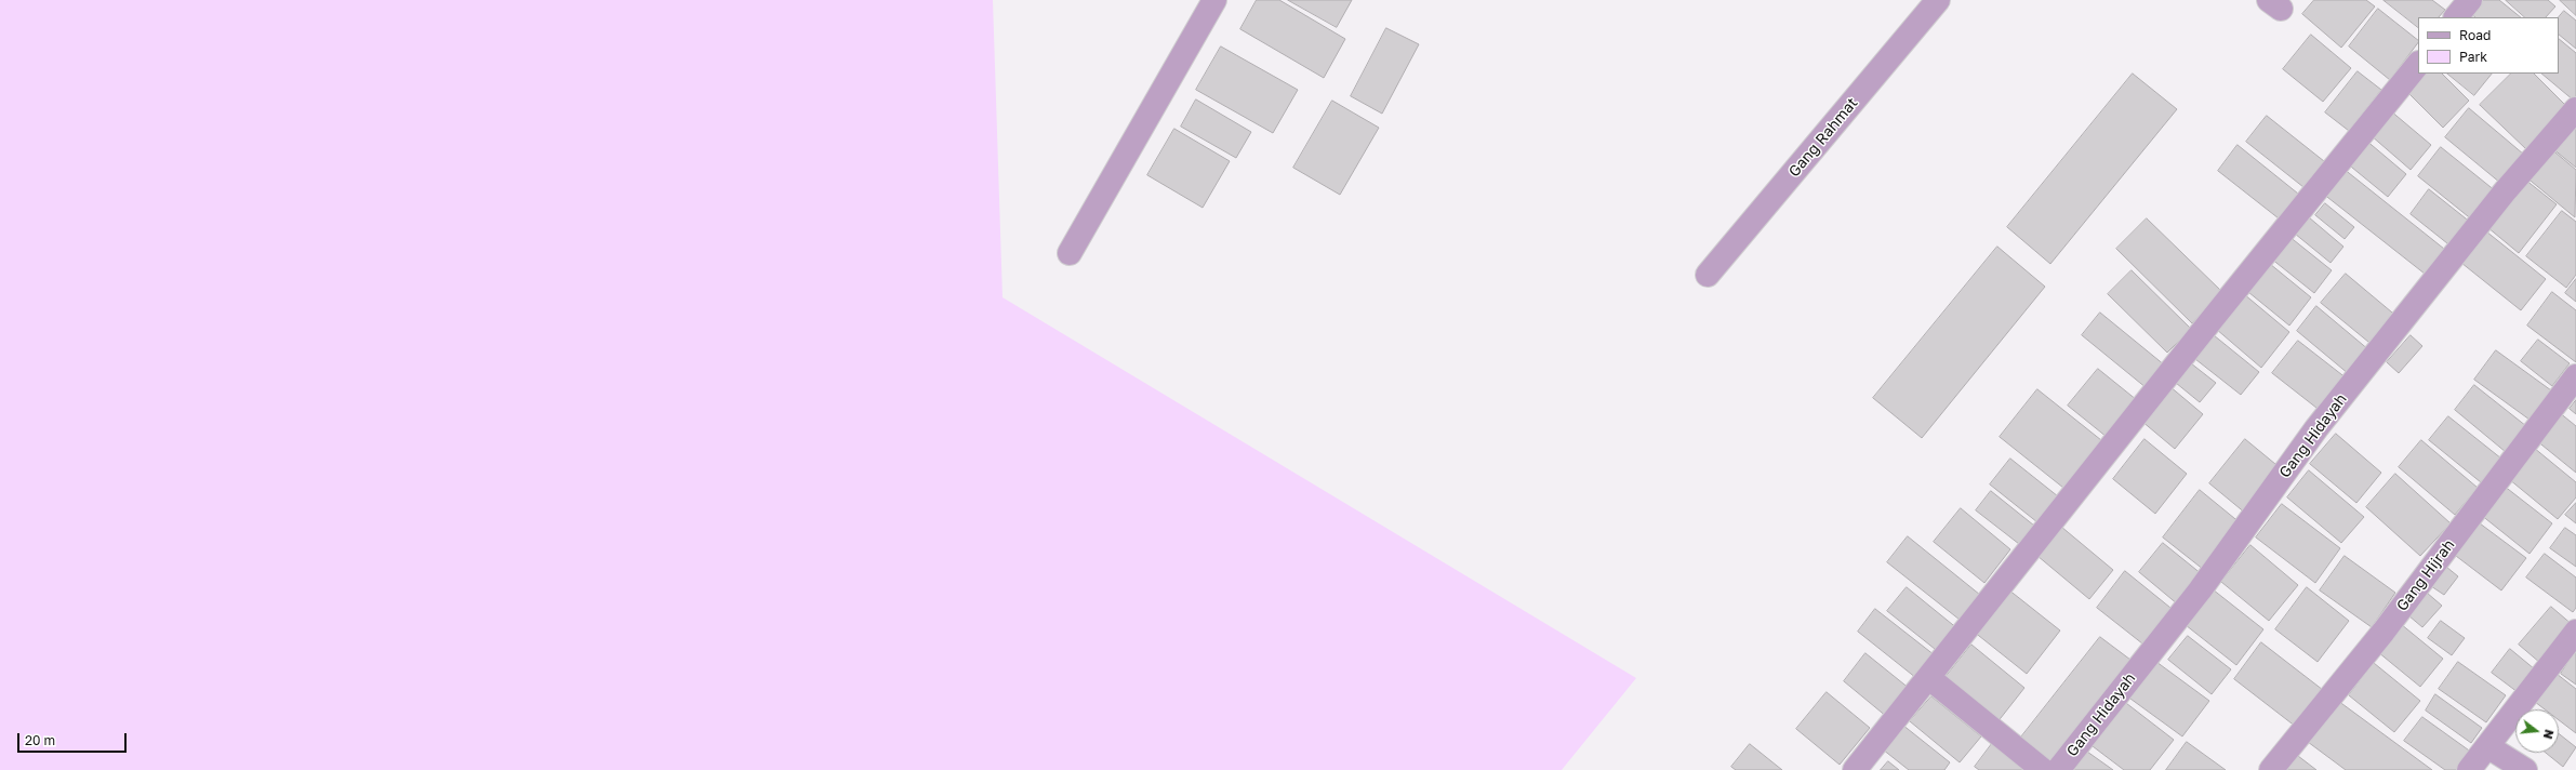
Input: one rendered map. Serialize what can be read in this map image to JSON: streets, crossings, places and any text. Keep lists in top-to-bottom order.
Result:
{
  "streets": {
    "street": ["Gang Rahmat", "Gang Hidayah", "Gang Hijrah"]
  },
  "legend": ["Road", "Park"],
  "scale_bar": "20 m",
  "north": "right"
}
